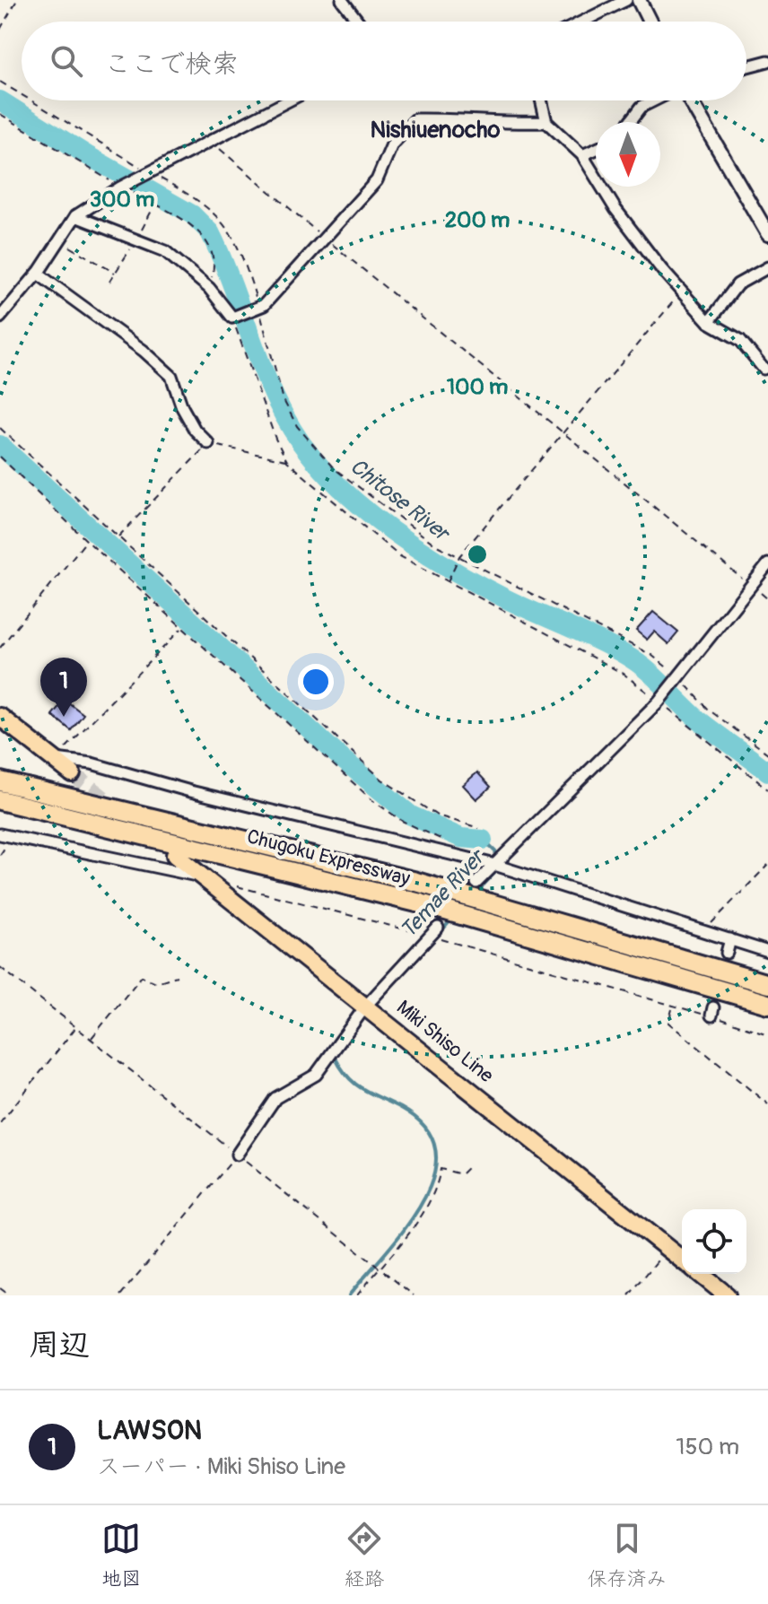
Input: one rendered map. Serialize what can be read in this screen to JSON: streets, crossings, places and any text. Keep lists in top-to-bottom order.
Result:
{
  "streets": {
    "highway": ["Chugoku Expressway"],
    "main road": ["Miki Shiso Line"]
  },
  "districts": ["Nishiuenocho"],
  "water": ["Chitose River", "Temae River"],
  "north": "bottom",
  "page": {
    "search": "ここで検索",
    "pins": "1",
    "heading": "周辺",
    "list": [
      {
        "mark": "1",
        "name": "LAWSON",
        "note": "スーパー · Miki Shiso Line",
        "value": "150 m"
      }
    ],
    "nav": ["地図", "経路", "保存済み"]
  },
  "rings": ["300 m", "200 m", "100 m"]
}
